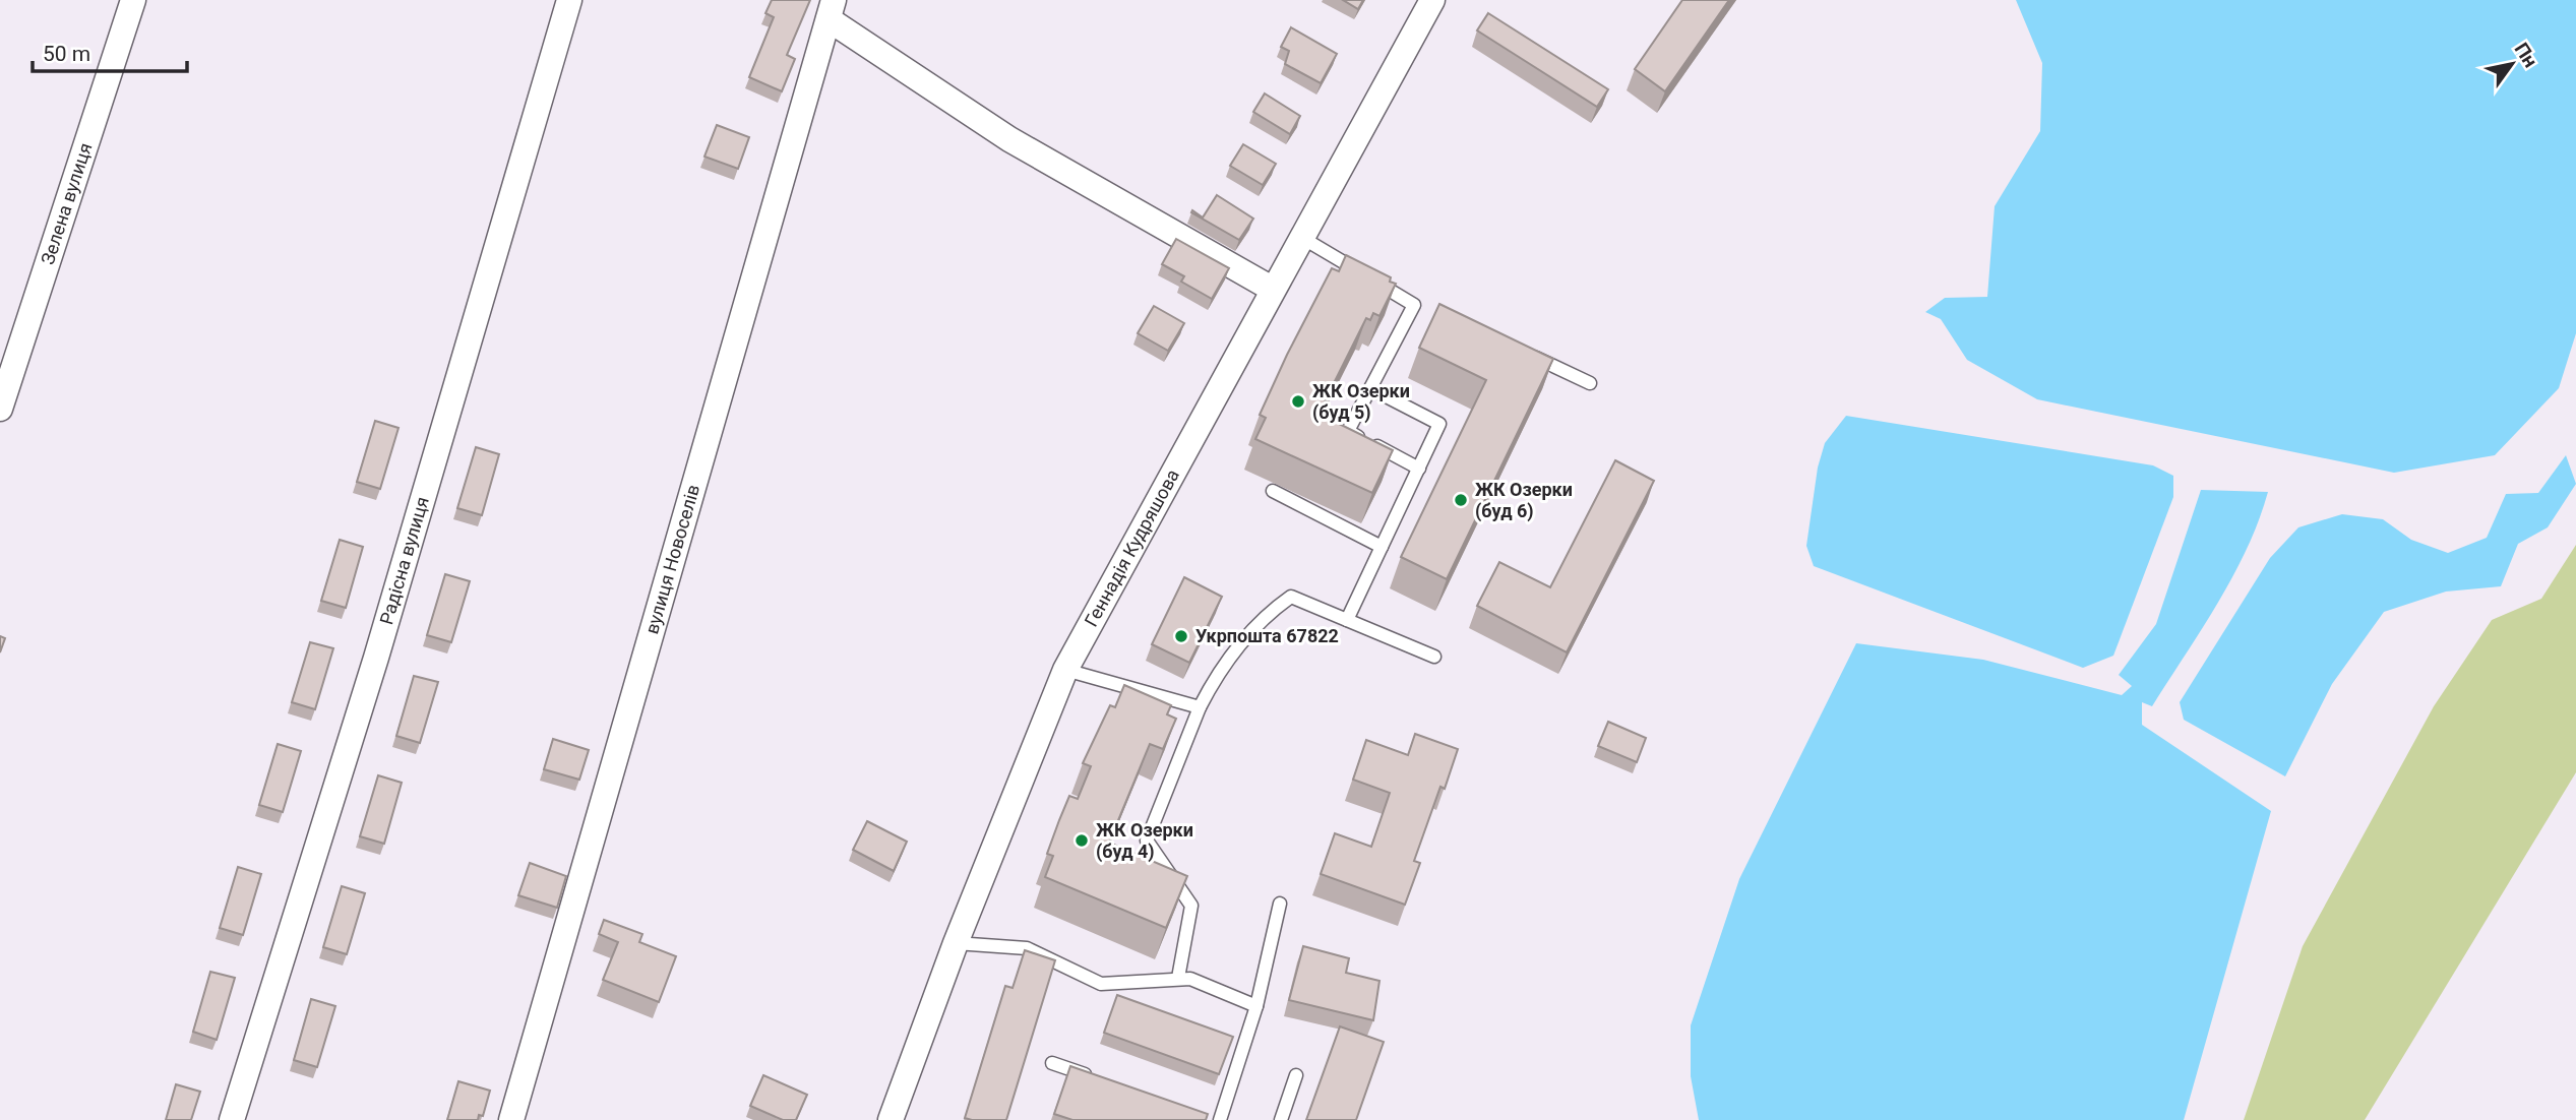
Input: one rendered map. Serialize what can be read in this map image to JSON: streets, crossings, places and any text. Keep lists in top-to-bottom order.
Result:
{
  "streets": {
    "street": [
      "Зелена вулиця",
      "Геннадія Кудряшова",
      "вулиця Новоселів",
      "Радісна вулиця"
    ]
  },
  "places": [
    "ЖК Озерки (буд 5)",
    "ЖК Озерки (буд 6)",
    "Укрпошта 67822",
    "ЖК Озерки (буд 4)"
  ],
  "scale_bar": "50 m",
  "north": "top right"
}
